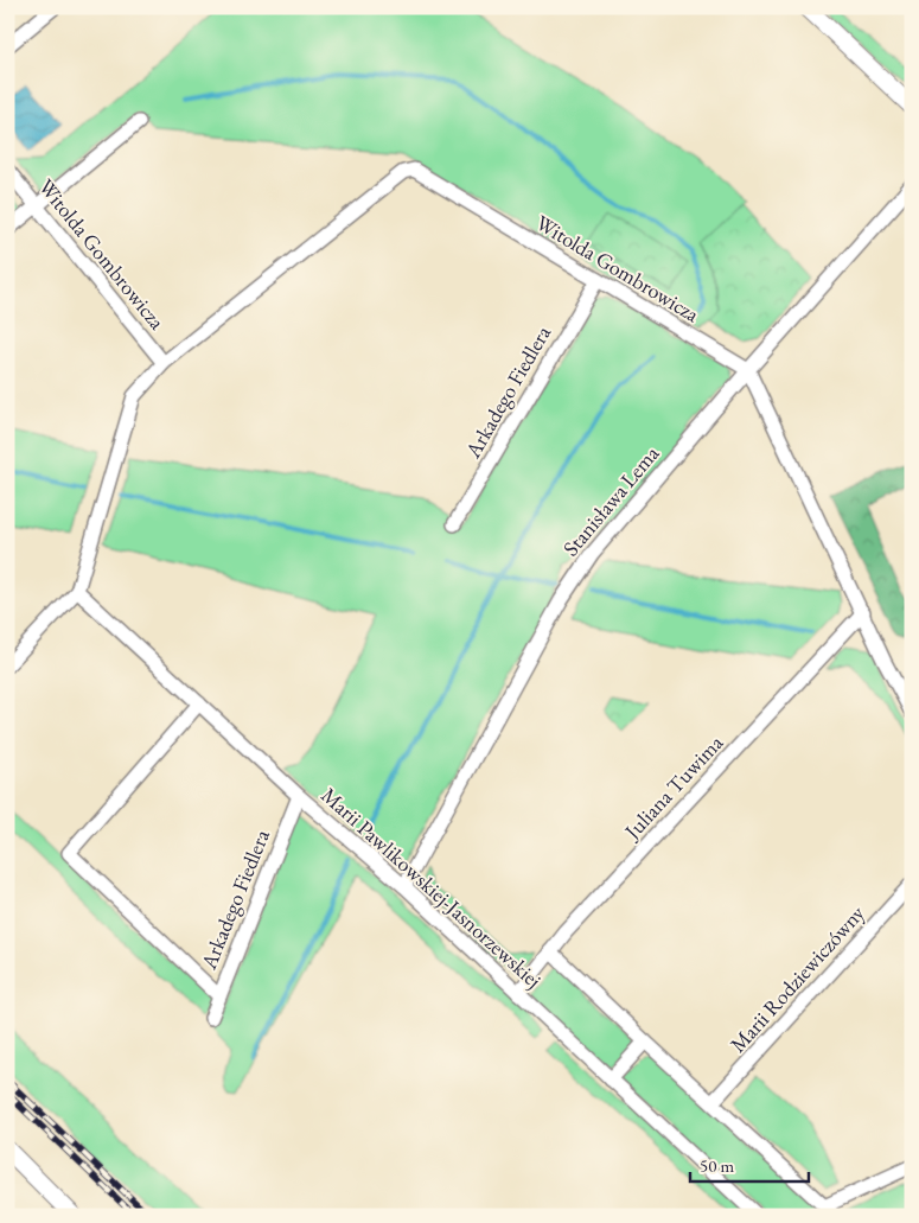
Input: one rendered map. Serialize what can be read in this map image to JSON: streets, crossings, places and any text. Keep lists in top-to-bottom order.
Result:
{
  "streets": {
    "street": [
      "Witolda Gombrowicza",
      "Arkadego Fiedlera",
      "Stanisława Lema",
      "Juliana Tuwima",
      "Marii Pawlikowskiej-Jasnorzewskiej",
      "Marii Rodziewiczówny"
    ]
  },
  "crossings": [
    ["Witolda Gombrowicza", "Arkadego Fiedlera"],
    ["Witolda Gombrowicza", "Stanisława Lema"],
    ["Witolda Gombrowicza", "Marii Pawlikowskiej-Jasnorzewskiej"],
    ["Arkadego Fiedlera", "Marii Pawlikowskiej-Jasnorzewskiej"],
    ["Stanisława Lema", "Marii Pawlikowskiej-Jasnorzewskiej"],
    ["Juliana Tuwima", "Marii Pawlikowskiej-Jasnorzewskiej"],
    ["Marii Pawlikowskiej-Jasnorzewskiej", "Marii Rodziewiczówny"]
  ],
  "scale_bar": "50 m"
}
